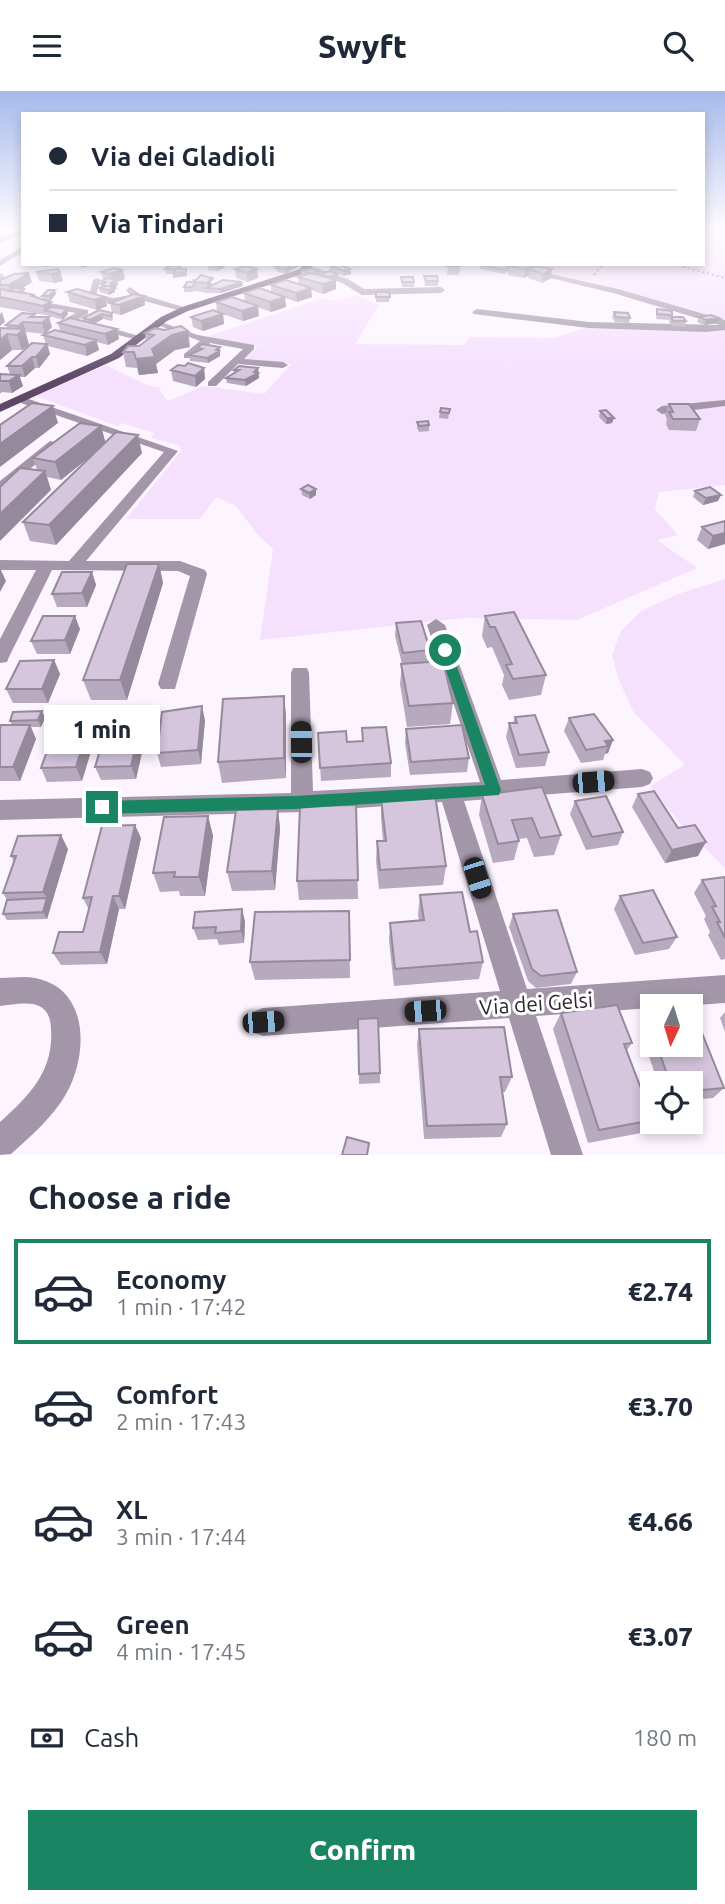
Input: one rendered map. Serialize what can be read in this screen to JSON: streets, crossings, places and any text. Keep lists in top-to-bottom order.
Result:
{
  "streets": {
    "street": ["Via dei Gelsi"]
  },
  "north": "bottom",
  "page": {
    "header": "Swyft",
    "banner": ["Via dei Gladioli", "Via Tindari"],
    "bubble": "1 min",
    "heading": "Choose a ride",
    "list": [
      {
        "name": "Economy",
        "note": "1 min · 17:42",
        "value": "€2.74"
      },
      {
        "name": "Comfort",
        "note": "2 min · 17:43",
        "value": "€3.70"
      },
      {
        "name": "XL",
        "note": "3 min · 17:44",
        "value": "€4.66"
      },
      {
        "name": "Green",
        "note": "4 min · 17:45",
        "value": "€3.07"
      }
    ],
    "pay": ["Cash", "180 m"],
    "buttons": "Confirm"
  }
}
